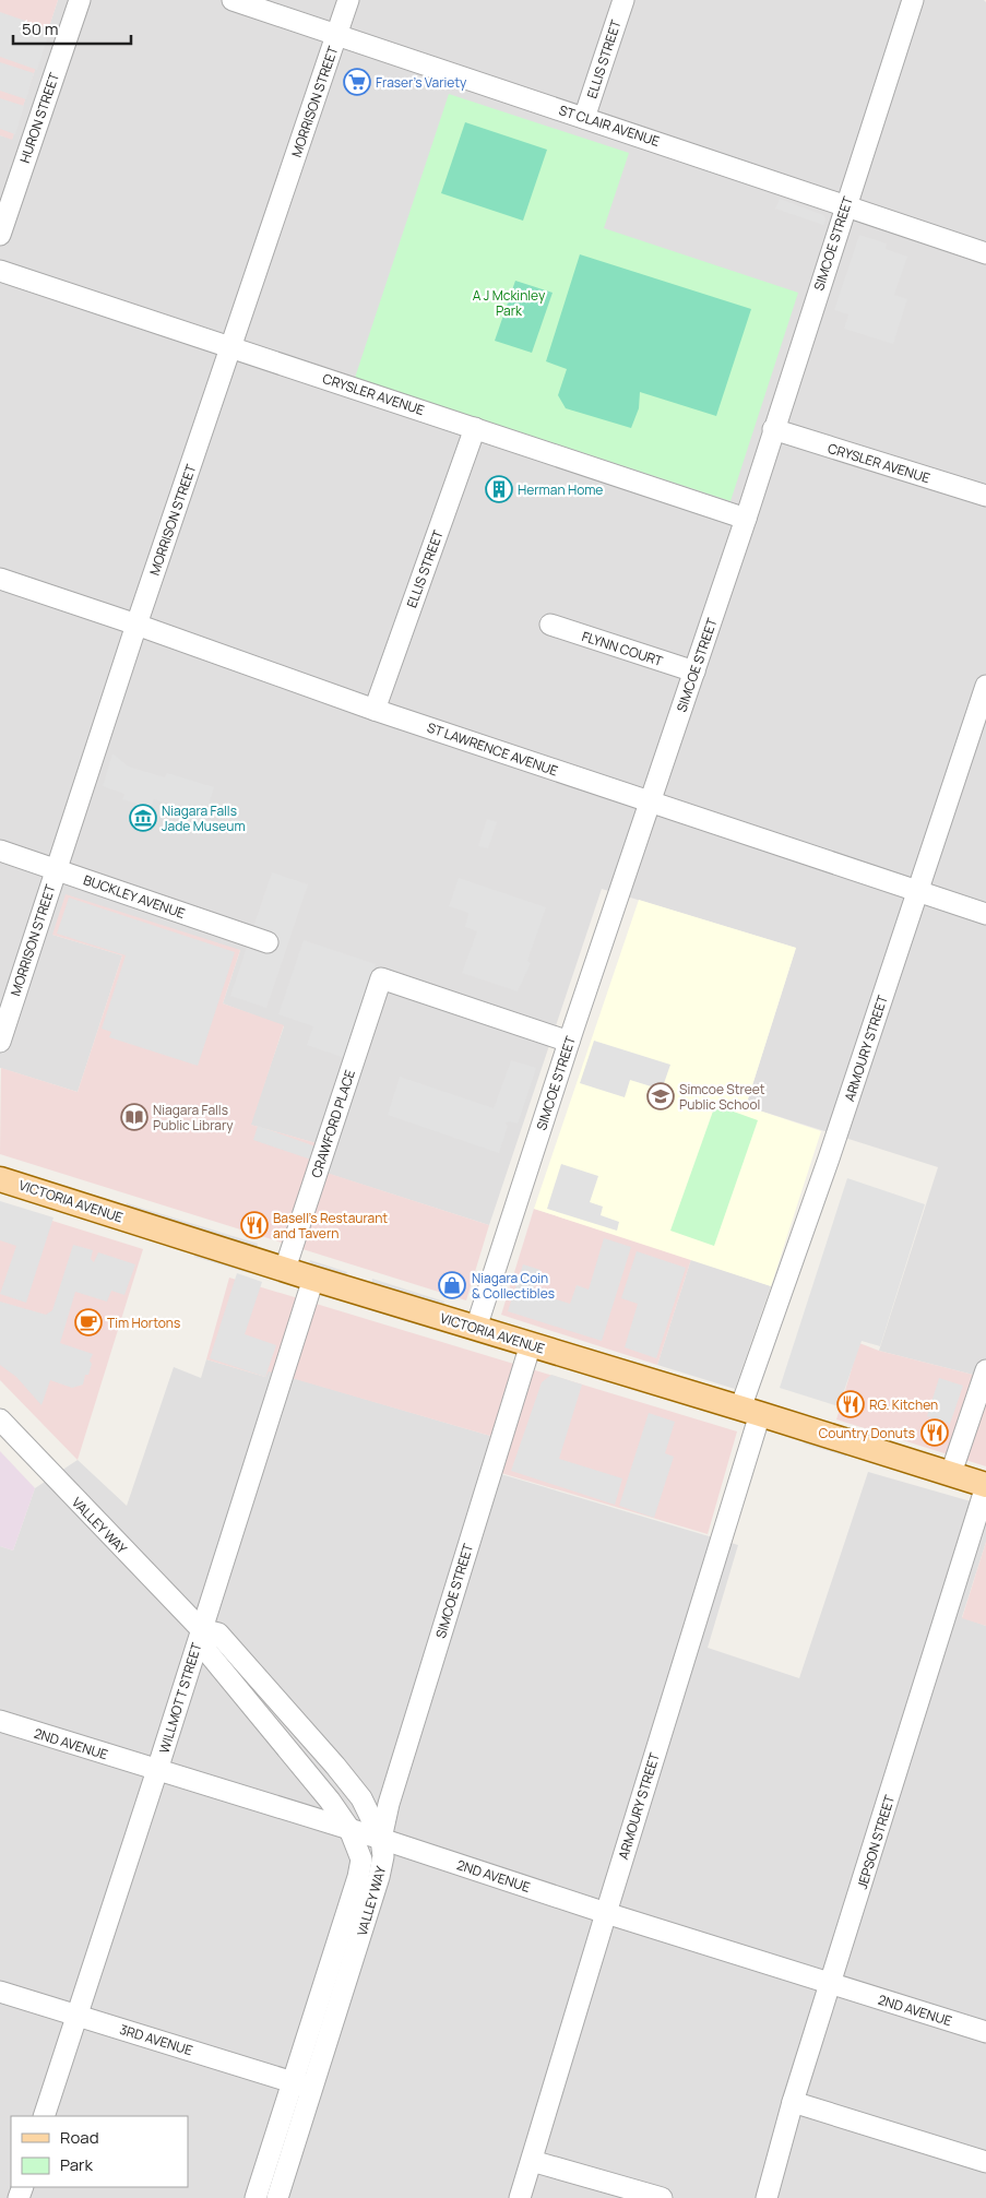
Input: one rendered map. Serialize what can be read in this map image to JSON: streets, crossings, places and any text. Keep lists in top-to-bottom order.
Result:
{
  "streets": {
    "main road": ["VICTORIA AVENUE"],
    "street": [
      "ELLIS STREET",
      "MORRISON STREET",
      "HURON STREET",
      "ST CLAIR AVENUE",
      "SIMCOE STREET",
      "CRYSLER AVENUE",
      "FLYNN COURT",
      "ST LAWRENCE AVENUE",
      "BUCKLEY AVENUE",
      "ARMOURY STREET",
      "CRAWFORD PLACE",
      "VALLEY WAY",
      "WILLMOTT STREET",
      "2ND AVENUE",
      "JEPSON STREET",
      "3RD AVENUE"
    ]
  },
  "crossings": [
    ["ELLIS STREET", "ST CLAIR AVENUE"],
    ["ELLIS STREET", "CRYSLER AVENUE"],
    ["ELLIS STREET", "ST LAWRENCE AVENUE"],
    ["MORRISON STREET", "ST CLAIR AVENUE"],
    ["MORRISON STREET", "CRYSLER AVENUE"],
    ["MORRISON STREET", "ST LAWRENCE AVENUE"],
    ["MORRISON STREET", "BUCKLEY AVENUE"],
    ["ST CLAIR AVENUE", "SIMCOE STREET"],
    ["SIMCOE STREET", "CRYSLER AVENUE"],
    ["SIMCOE STREET", "FLYNN COURT"],
    ["SIMCOE STREET", "ST LAWRENCE AVENUE"],
    ["SIMCOE STREET", "CRAWFORD PLACE"],
    ["SIMCOE STREET", "VICTORIA AVENUE"],
    ["SIMCOE STREET", "VALLEY WAY"],
    ["SIMCOE STREET", "2ND AVENUE"],
    ["ST LAWRENCE AVENUE", "ARMOURY STREET"],
    ["ARMOURY STREET", "VICTORIA AVENUE"],
    ["ARMOURY STREET", "2ND AVENUE"],
    ["CRAWFORD PLACE", "VICTORIA AVENUE"],
    ["VICTORIA AVENUE", "WILLMOTT STREET"],
    ["VICTORIA AVENUE", "JEPSON STREET"],
    ["VALLEY WAY", "WILLMOTT STREET"],
    ["VALLEY WAY", "2ND AVENUE"],
    ["VALLEY WAY", "3RD AVENUE"],
    ["WILLMOTT STREET", "2ND AVENUE"],
    ["WILLMOTT STREET", "3RD AVENUE"],
    ["2ND AVENUE", "JEPSON STREET"]
  ],
  "parks": ["A J Mckinley Park"],
  "places": {
    "supermarket": ["Fraser's Variety"],
    "building": ["Herman Home"],
    "museum": ["Niagara Falls Jade Museum"],
    "school or university": ["Simcoe Street Public School"],
    "library": ["Niagara Falls Public Library"],
    "restaurant": ["Basell's Restaurant and Tavern", "RG. Kitchen", "Country Donuts"],
    "shop": ["Niagara Coin & Collectibles"],
    "cafe": ["Tim Hortons"]
  },
  "legend": ["Road", "Park"],
  "scale_bar": "50 m"
}
